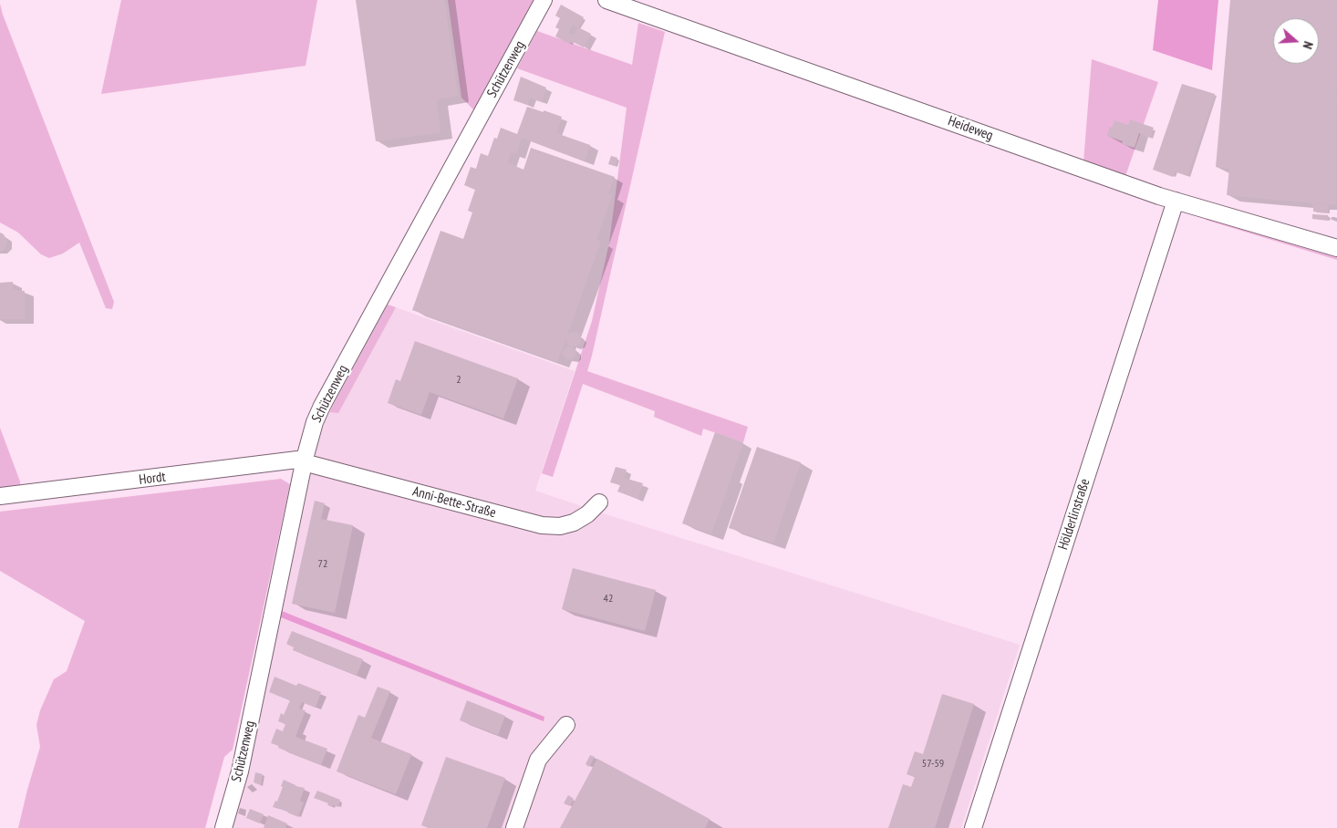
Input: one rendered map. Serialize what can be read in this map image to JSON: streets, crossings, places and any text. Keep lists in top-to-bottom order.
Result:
{
  "streets": {
    "street": [
      "Schützenweg",
      "Heideweg",
      "Hordt",
      "Anni-Bette-Straße",
      "Hölderlinstraße"
    ]
  },
  "crossings": [
    ["Schützenweg", "Hordt"],
    ["Schützenweg", "Anni-Bette-Straße"],
    ["Heideweg", "Hölderlinstraße"],
    ["Hordt", "Anni-Bette-Straße"]
  ],
  "house_numbers": [
    "2",
    "72",
    "42",
    "57-59"
  ],
  "north": "right"
}
